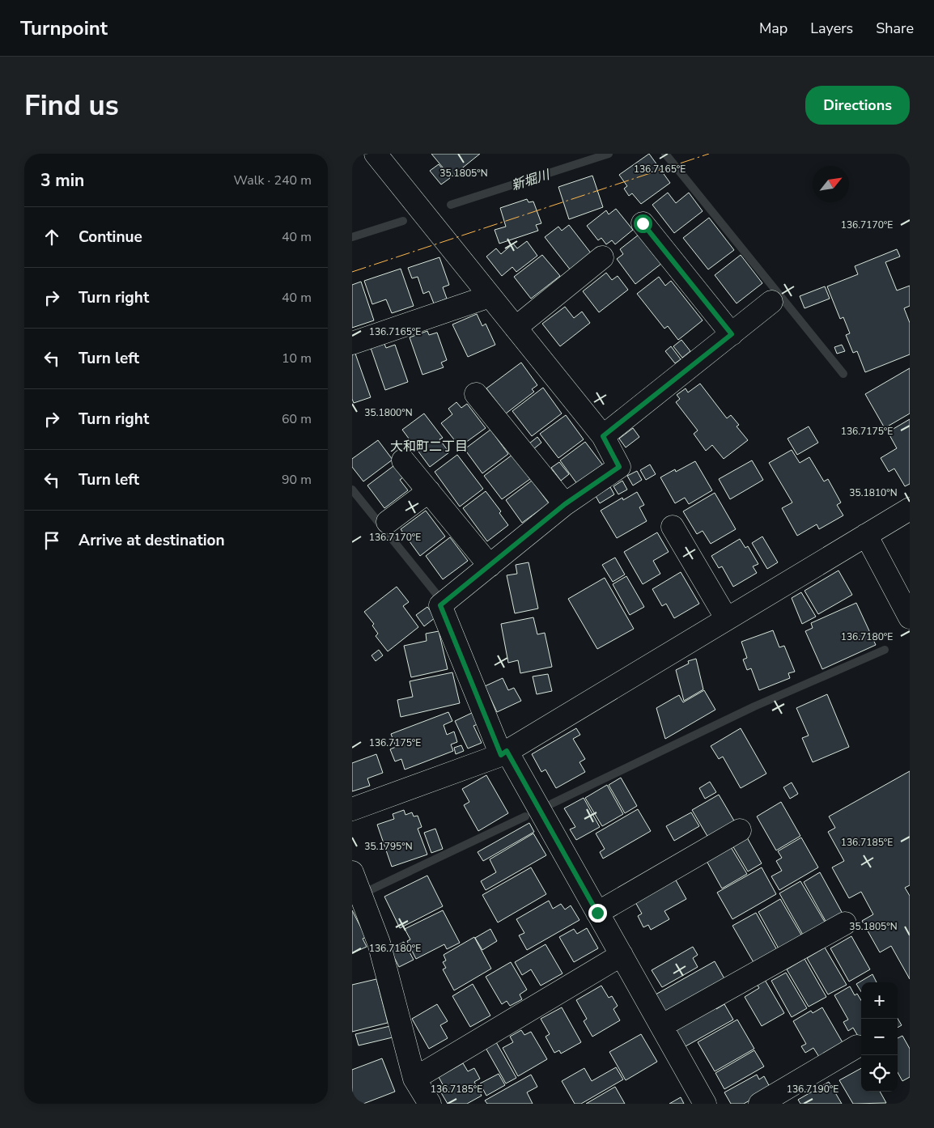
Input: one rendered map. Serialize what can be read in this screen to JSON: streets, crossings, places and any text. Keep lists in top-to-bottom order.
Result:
{
  "districts": ["大和町二丁目"],
  "water": ["新堀川"],
  "north": "top right",
  "page": {
    "header": "Turnpoint",
    "nav": ["Map", "Layers", "Share"],
    "buttons": "Directions",
    "title": "Find us",
    "heading": ["3 min", "Walk · 240 m"],
    "list": [
      ["Continue", "40 m"],
      ["Turn right", "40 m"],
      ["Turn left", "10 m"],
      ["Turn right", "60 m"],
      ["Turn left", "90 m"],
      "Arrive at destination"
    ],
    "map_buttons": ["+", "−"]
  },
  "coordinates": [
    "136.7165°E",
    "35.1805°N",
    "136.7170°E",
    "35.1800°N",
    "136.7175°E",
    "35.1810°N",
    "136.7180°E",
    "136.7185°E",
    "35.1795°N",
    "136.7190°E"
  ]
}
